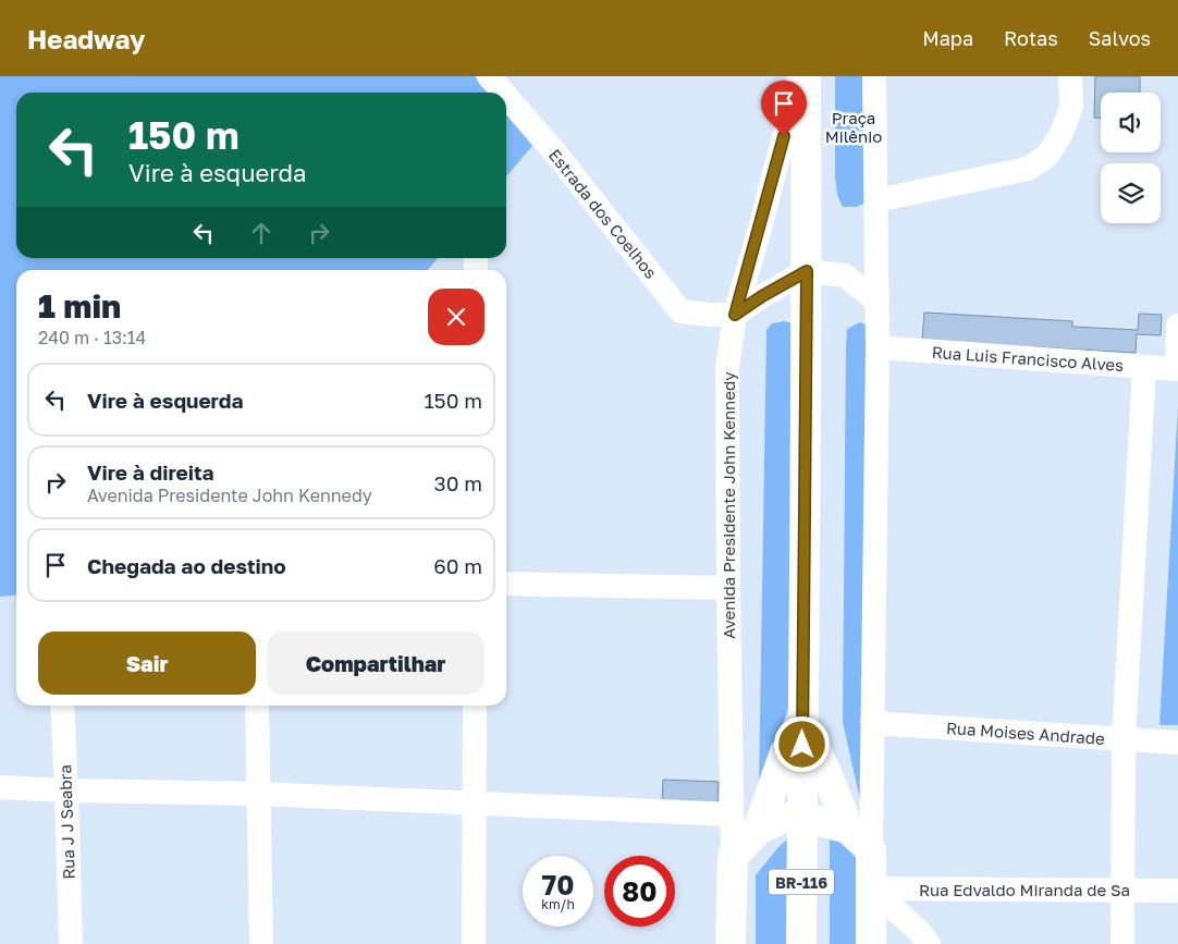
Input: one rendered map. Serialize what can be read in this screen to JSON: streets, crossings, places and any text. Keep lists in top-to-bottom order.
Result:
{
  "streets": {
    "main road": ["Avenida Presidente John Kennedy", "BR-116"],
    "street": [
      "Estrada dos Coelhos",
      "Rua Luis Francisco Alves",
      "Rua Moises Andrade",
      "Rua J J Seabra",
      "Rua Edvaldo Miranda de Sa"
    ]
  },
  "crossings": [
    ["Estrada dos Coelhos", "Avenida Presidente John Kennedy"]
  ],
  "parks": ["Praça Milênio"],
  "page": {
    "header": "Headway",
    "nav": ["Mapa", "Rotas", "Salvos"],
    "turn": ["150 m", "Vire à esquerda"],
    "heading": ["1 min", "240 m · 13:14"],
    "list": [
      {
        "name": "Vire à esquerda",
        "value": "150 m"
      },
      {
        "name": "Vire à direita",
        "note": "Avenida Presidente John Kennedy",
        "value": "30 m"
      },
      {
        "name": "Chegada ao destino",
        "value": "60 m"
      }
    ],
    "buttons": ["Sair", "Compartilhar"],
    "speed": "70 km/h",
    "limit": "80"
  }
}
